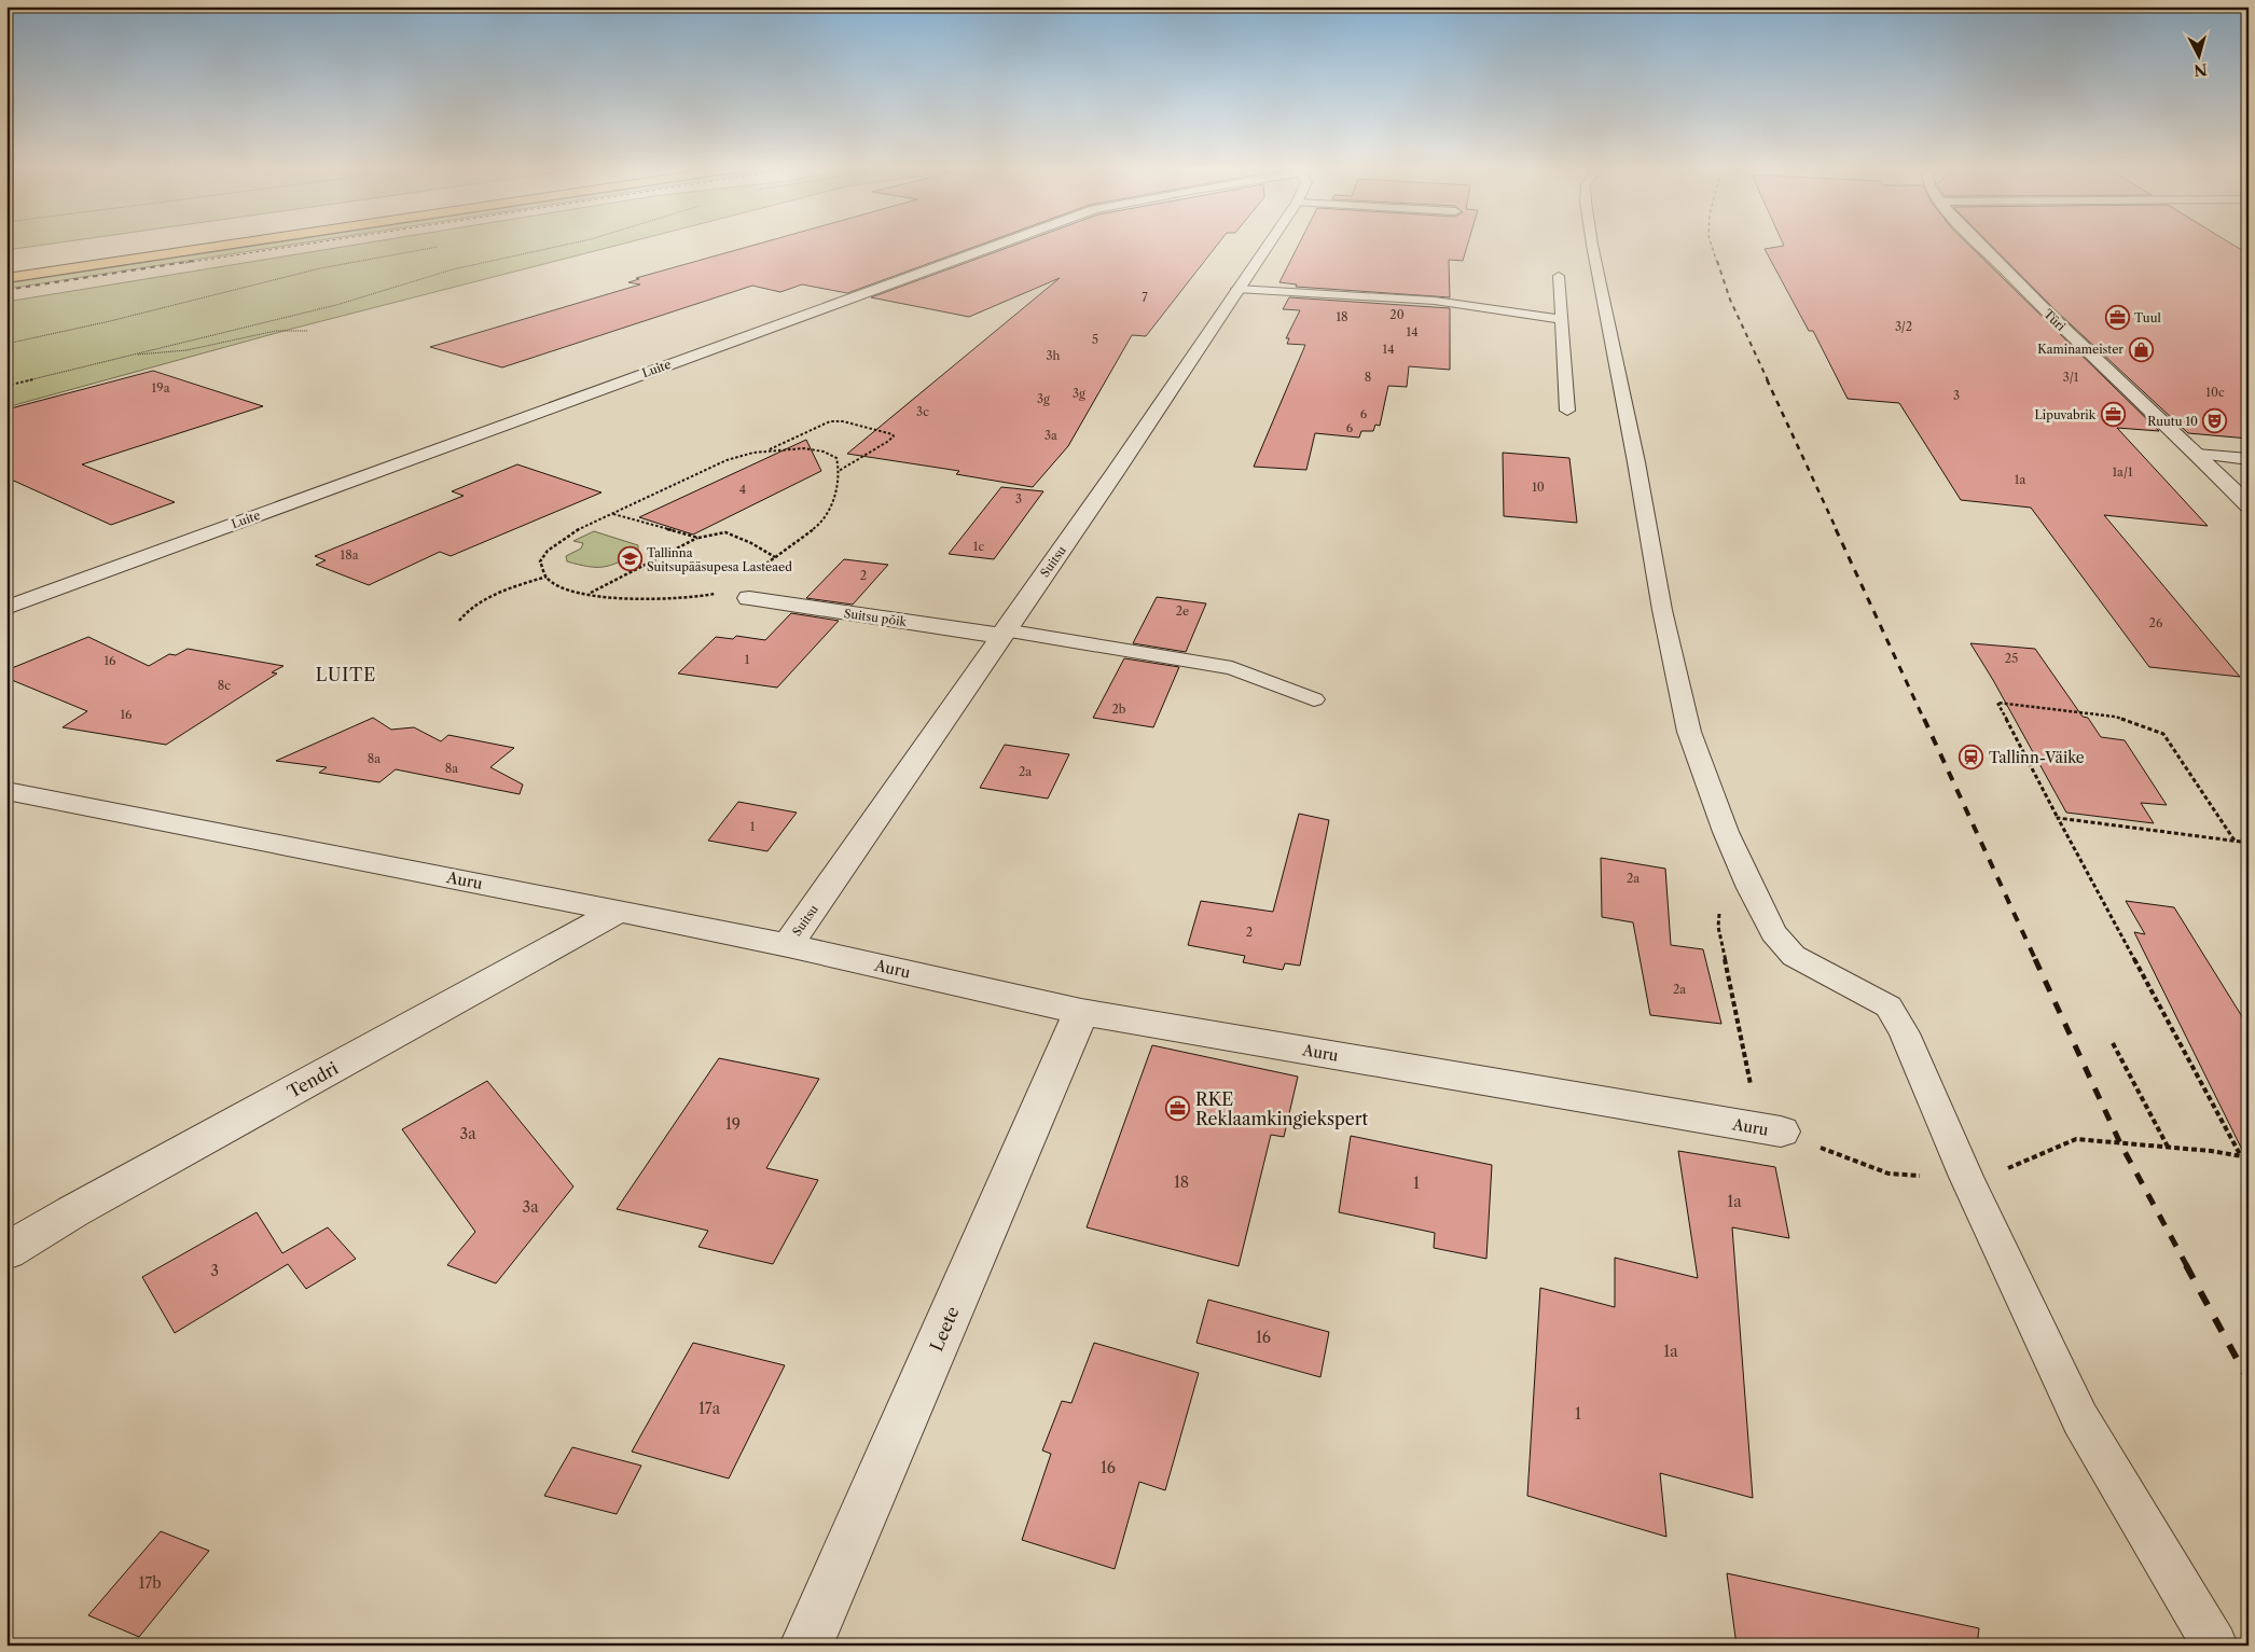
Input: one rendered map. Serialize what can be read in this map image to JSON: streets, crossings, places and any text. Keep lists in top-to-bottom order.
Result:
{
  "streets": {
    "street": [
      "Türi",
      "Luite",
      "Suitsu",
      "Suitsu põik",
      "Auru",
      "Tendri",
      "Leete"
    ]
  },
  "crossings": [
    ["Suitsu", "Suitsu põik"],
    ["Suitsu", "Auru"],
    ["Auru", "Tendri"],
    ["Auru", "Leete"]
  ],
  "districts": ["LUITE"],
  "places": {
    "office": ["Tuul", "Lipuvabrik", "RKE Reklaamkingiekspert"],
    "shop": ["Kaminameister"],
    "theatre": ["Ruutu 10"],
    "school or university": ["Tallinna Suitsupääsupesa Lasteaed"],
    "station": ["Tallinn-Väike"]
  },
  "house_numbers": [
    "7",
    "20",
    "18",
    "3/2",
    "14",
    "5",
    "14",
    "3h",
    "8",
    "3/1",
    "19a",
    "10c",
    "3g",
    "3",
    "3g",
    "3c",
    "6",
    "6",
    "3a",
    "1a/1",
    "1a",
    "10",
    "4",
    "3",
    "1c",
    "18a",
    "2",
    "2e",
    "26",
    "25",
    "1",
    "16",
    "8c",
    "2b",
    "16",
    "8a",
    "8a",
    "2a",
    "1",
    "2a",
    "2",
    "2a",
    "19",
    "3a",
    "18",
    "1",
    "1a",
    "3a",
    "3",
    "16",
    "1a",
    "17a",
    "1",
    "16",
    "17b"
  ],
  "north": "bottom"
}
